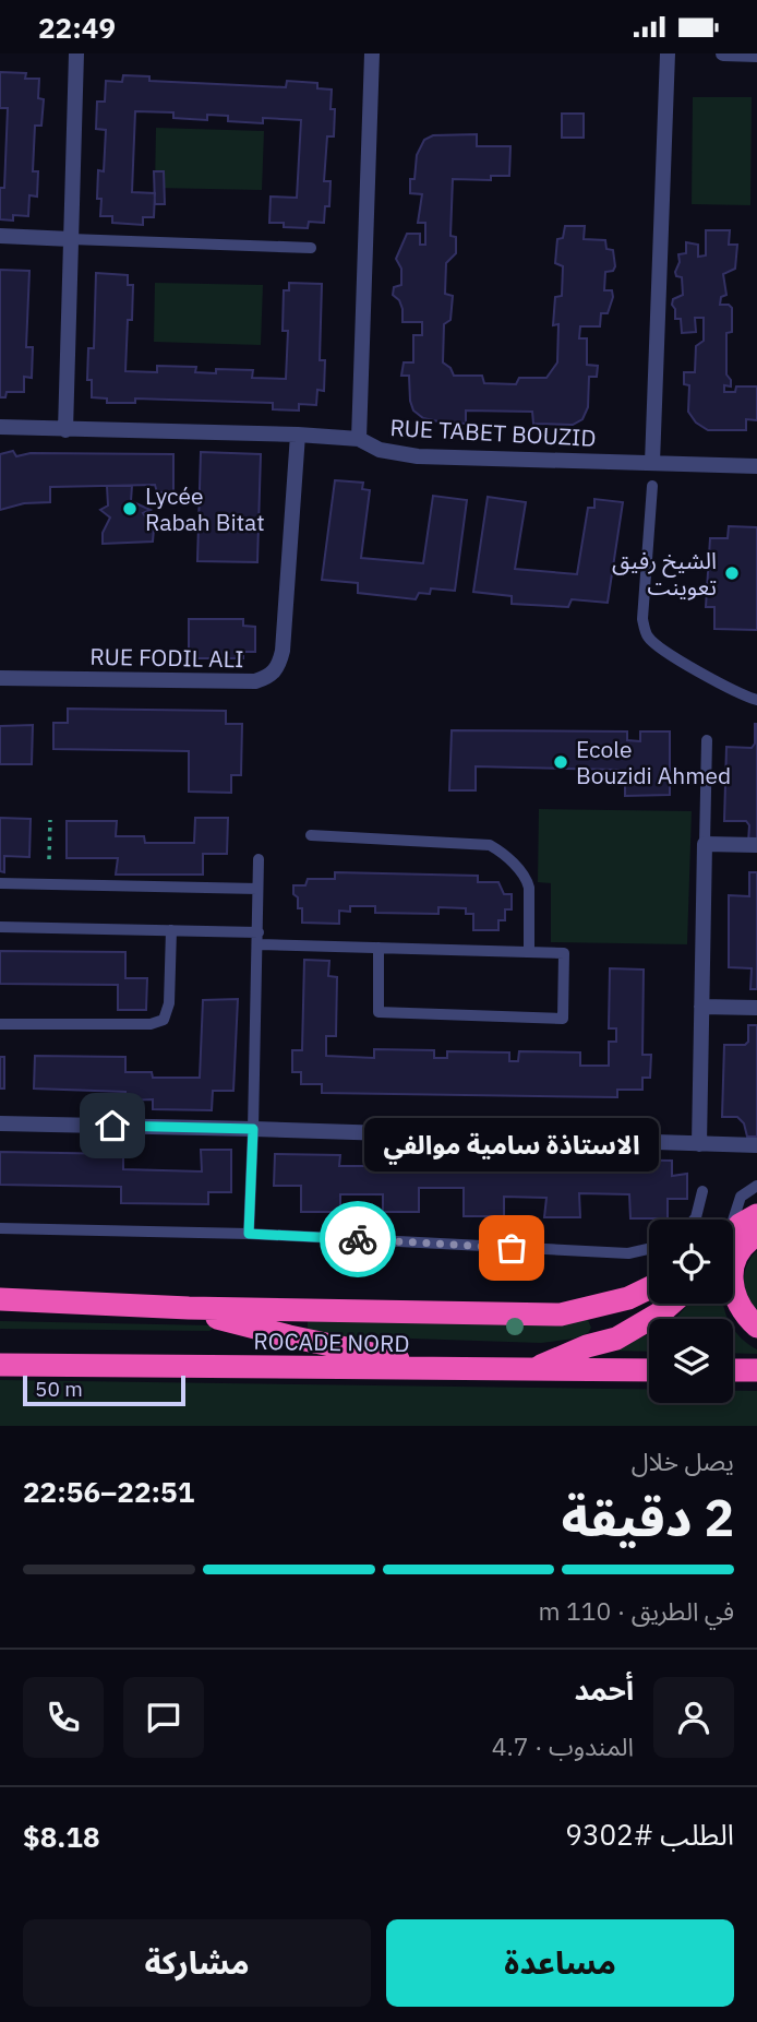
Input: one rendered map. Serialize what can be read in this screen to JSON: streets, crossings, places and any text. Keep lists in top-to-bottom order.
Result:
{
  "streets": {
    "highway": ["ROCADE NORD"],
    "street": ["RUE TABET BOUZID", "RUE FODIL ALI"]
  },
  "crossings": [
    ["RUE TABET BOUZID", "RUE FODIL ALI"]
  ],
  "places": [
    "Lycée Rabah Bitat",
    "الشيخ رفيق تعوينت",
    "Ecole Bouzidi Ahmed",
    "الاستاذة سامية موالفي"
  ],
  "scale_bar": "50 m",
  "page": {
    "status": "22:49",
    "bubble": "الاستاذة سامية موالفي",
    "scale": "50 m",
    "heading": ["2 دقيقة", "يصل خلال", "22:51–22:56"],
    "panel": [
      "أحمد",
      "المندوب · 4.7",
      "الطلب #9302",
      "$8.18"
    ],
    "bar": "في الطريق · 110 m",
    "buttons": ["مساعدة", "مشاركة"]
  }
}
